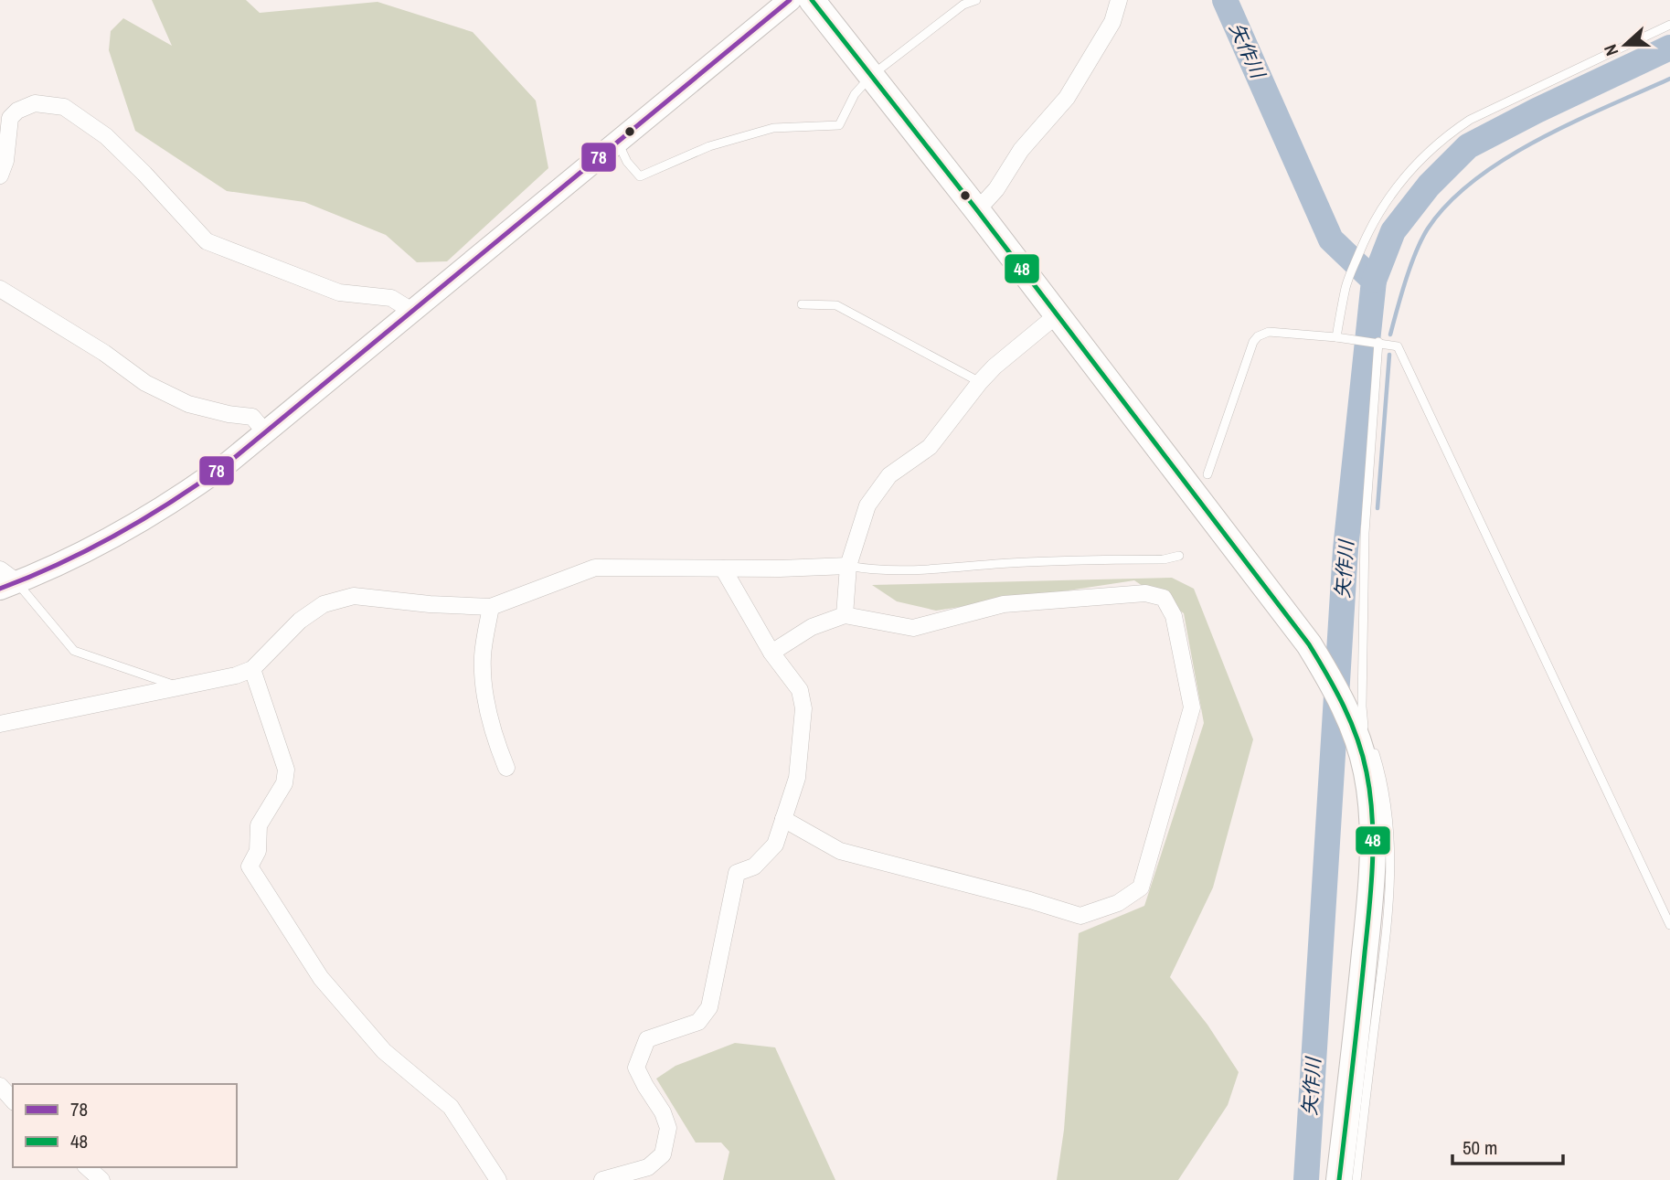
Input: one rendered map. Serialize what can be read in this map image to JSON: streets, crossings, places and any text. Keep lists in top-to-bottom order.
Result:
{
  "water": ["矢作川"],
  "lines": ["transit line 78", "transit line 48"],
  "legend": ["78", "48"],
  "scale_bar": "50 m",
  "north": "left"
}
